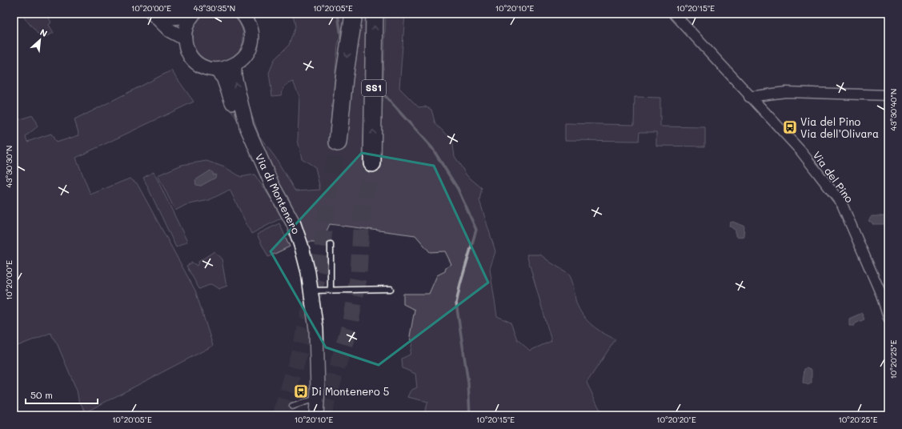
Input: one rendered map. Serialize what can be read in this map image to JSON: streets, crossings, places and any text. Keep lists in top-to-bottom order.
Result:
{
  "streets": {
    "highway": ["SS1"],
    "street": ["Via del Pino", "Via di Montenero"]
  },
  "places": {
    "bus stop": ["Via del Pino Via dell’Olivara", "Di Montenero 5"]
  },
  "scale_bar": "50 m",
  "north": "top right",
  "coordinates": [
    "10°20'00\"E",
    "43°30'35\"N",
    "10°20'05\"E",
    "10°20'10\"E",
    "10°20'15\"E",
    "43°30'40\"N",
    "43°30'30\"N",
    "10°20'25\"E",
    "10°20'20\"E"
  ]
}
